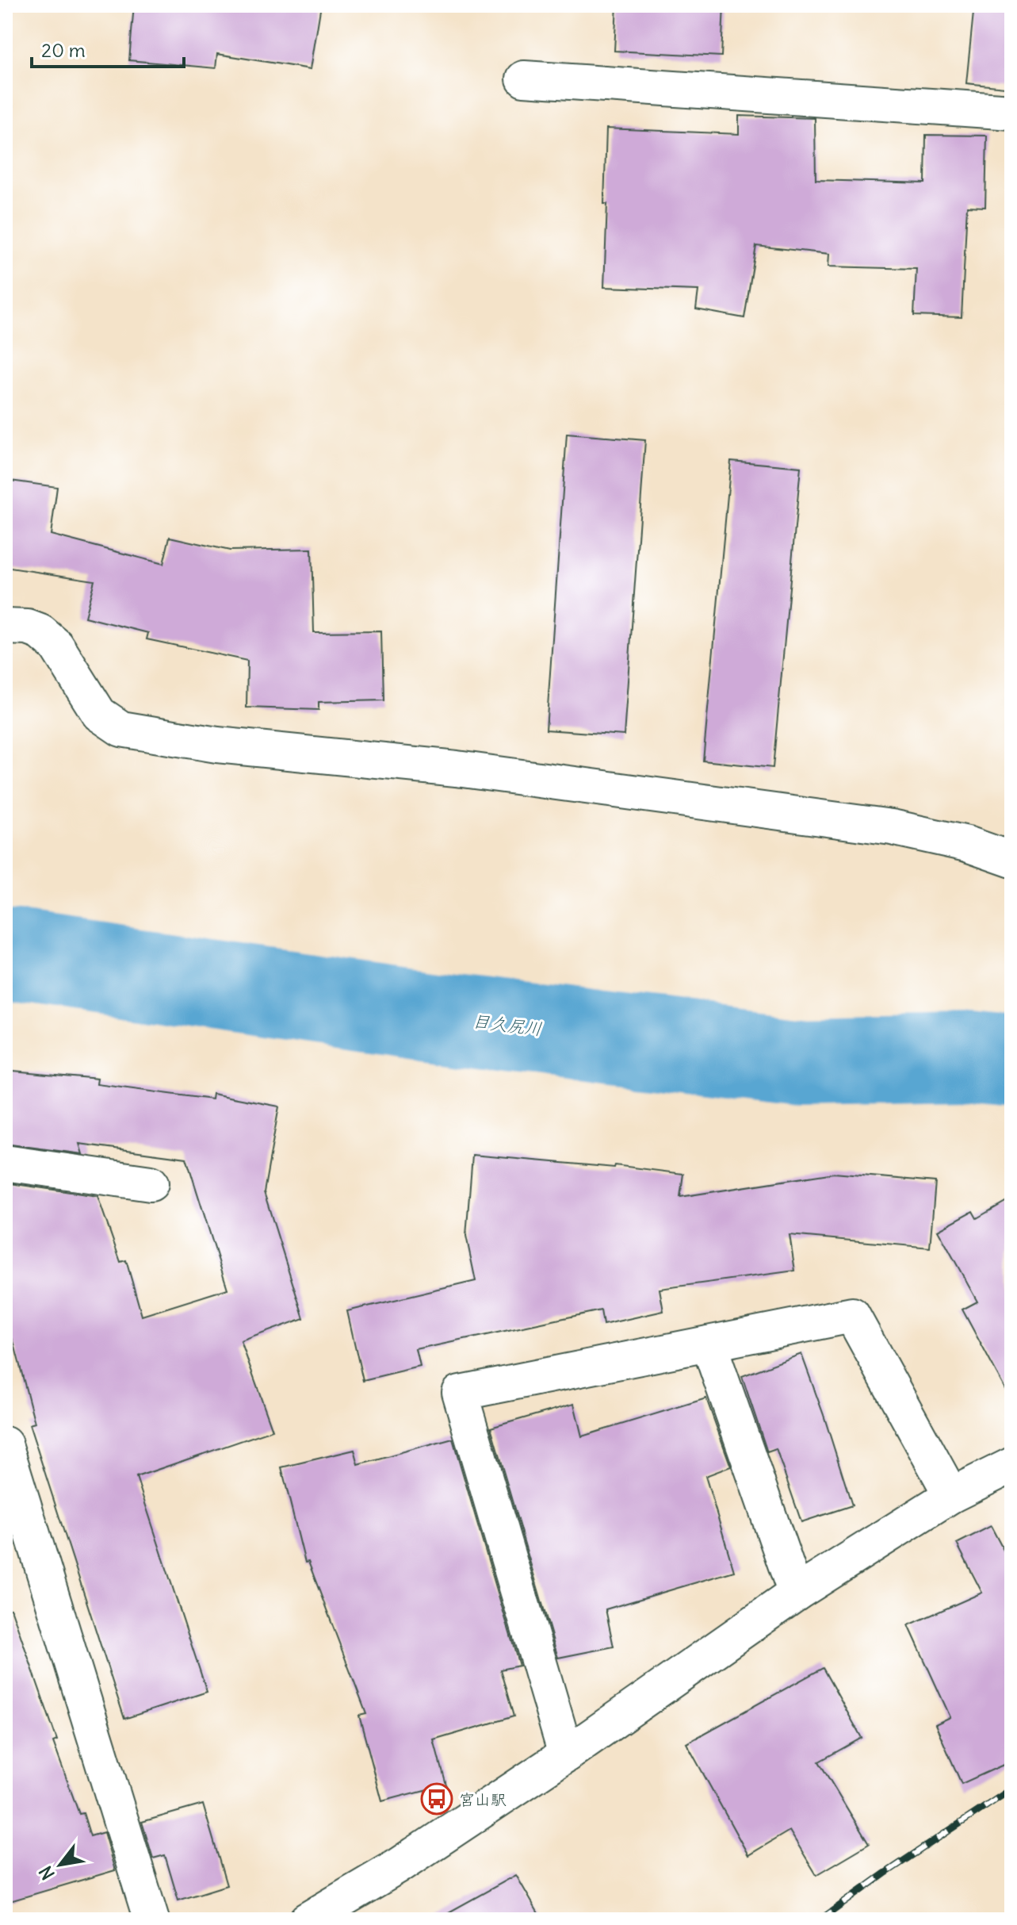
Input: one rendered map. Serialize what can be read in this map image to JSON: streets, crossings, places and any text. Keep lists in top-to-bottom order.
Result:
{
  "water": ["目久尻川"],
  "places": {
    "bus stop": ["宮山駅"]
  },
  "scale_bar": "20 m",
  "north": "bottom left"
}
